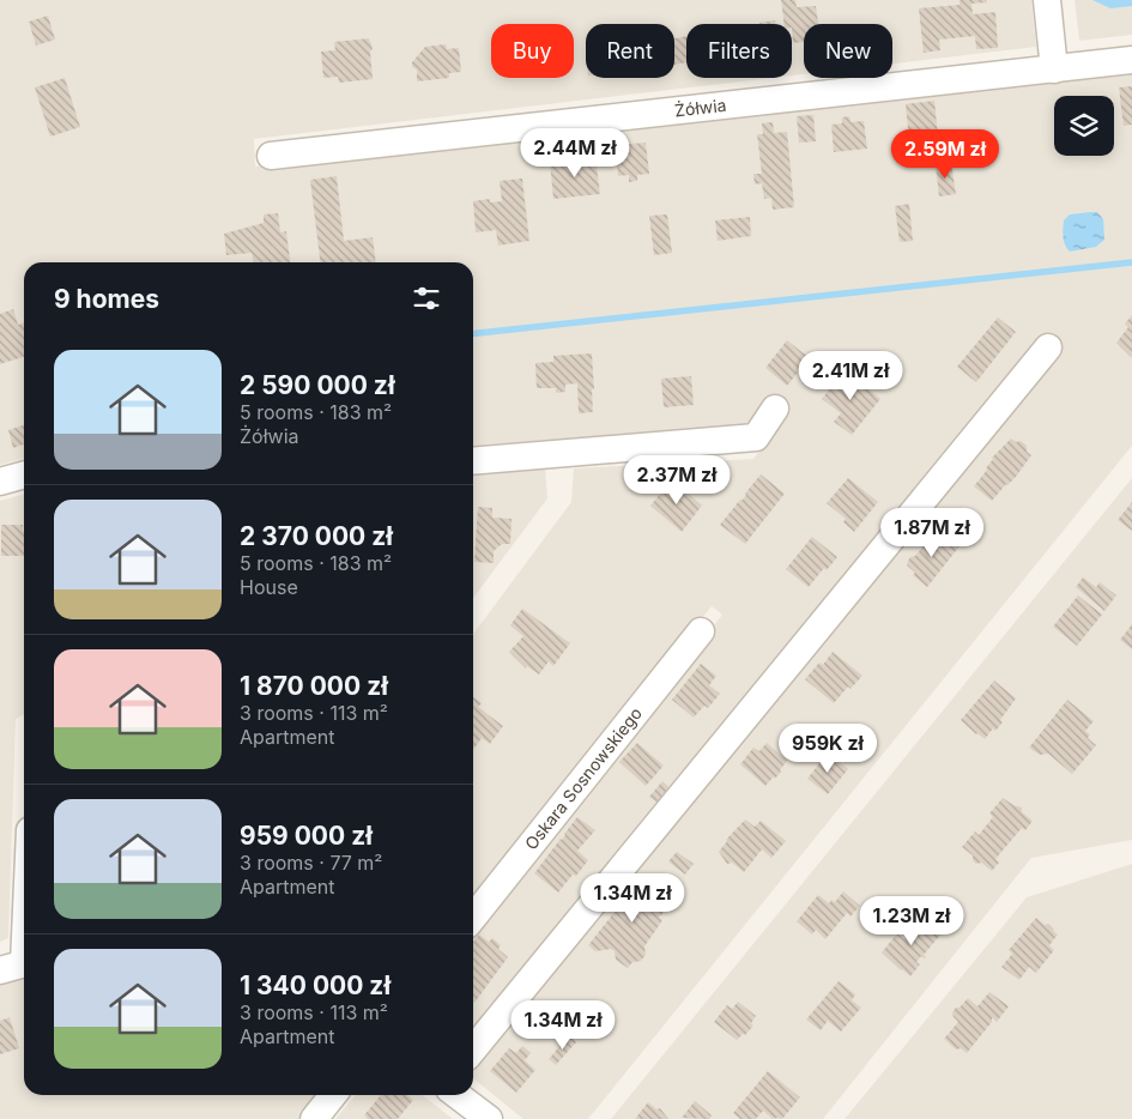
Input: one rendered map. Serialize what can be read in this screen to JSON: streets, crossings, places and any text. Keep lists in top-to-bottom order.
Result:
{
  "streets": {
    "street": ["Żółwia", "Oskara Sosnowskiego"]
  },
  "page": {
    "chip": [
      "Buy",
      "Rent",
      "Filters",
      "New"
    ],
    "price": [
      "2.44M zł",
      "2.59M zł",
      "2.41M zł",
      "2.37M zł",
      "1.87M zł",
      "959K zł",
      "1.34M zł",
      "1.23M zł",
      "1.34M zł"
    ],
    "heading": "9 homes",
    "list": [
      {
        "name": "2 590 000 zł",
        "note": "5 rooms · 183 m² · Żółwia"
      },
      {
        "name": "2 370 000 zł",
        "note": "5 rooms · 183 m² · House"
      },
      {
        "name": "1 870 000 zł",
        "note": "3 rooms · 113 m² · Apartment"
      },
      {
        "name": "959 000 zł",
        "note": "3 rooms · 77 m² · Apartment"
      },
      {
        "name": "1 340 000 zł",
        "note": "3 rooms · 113 m² · Apartment"
      }
    ]
  }
}
